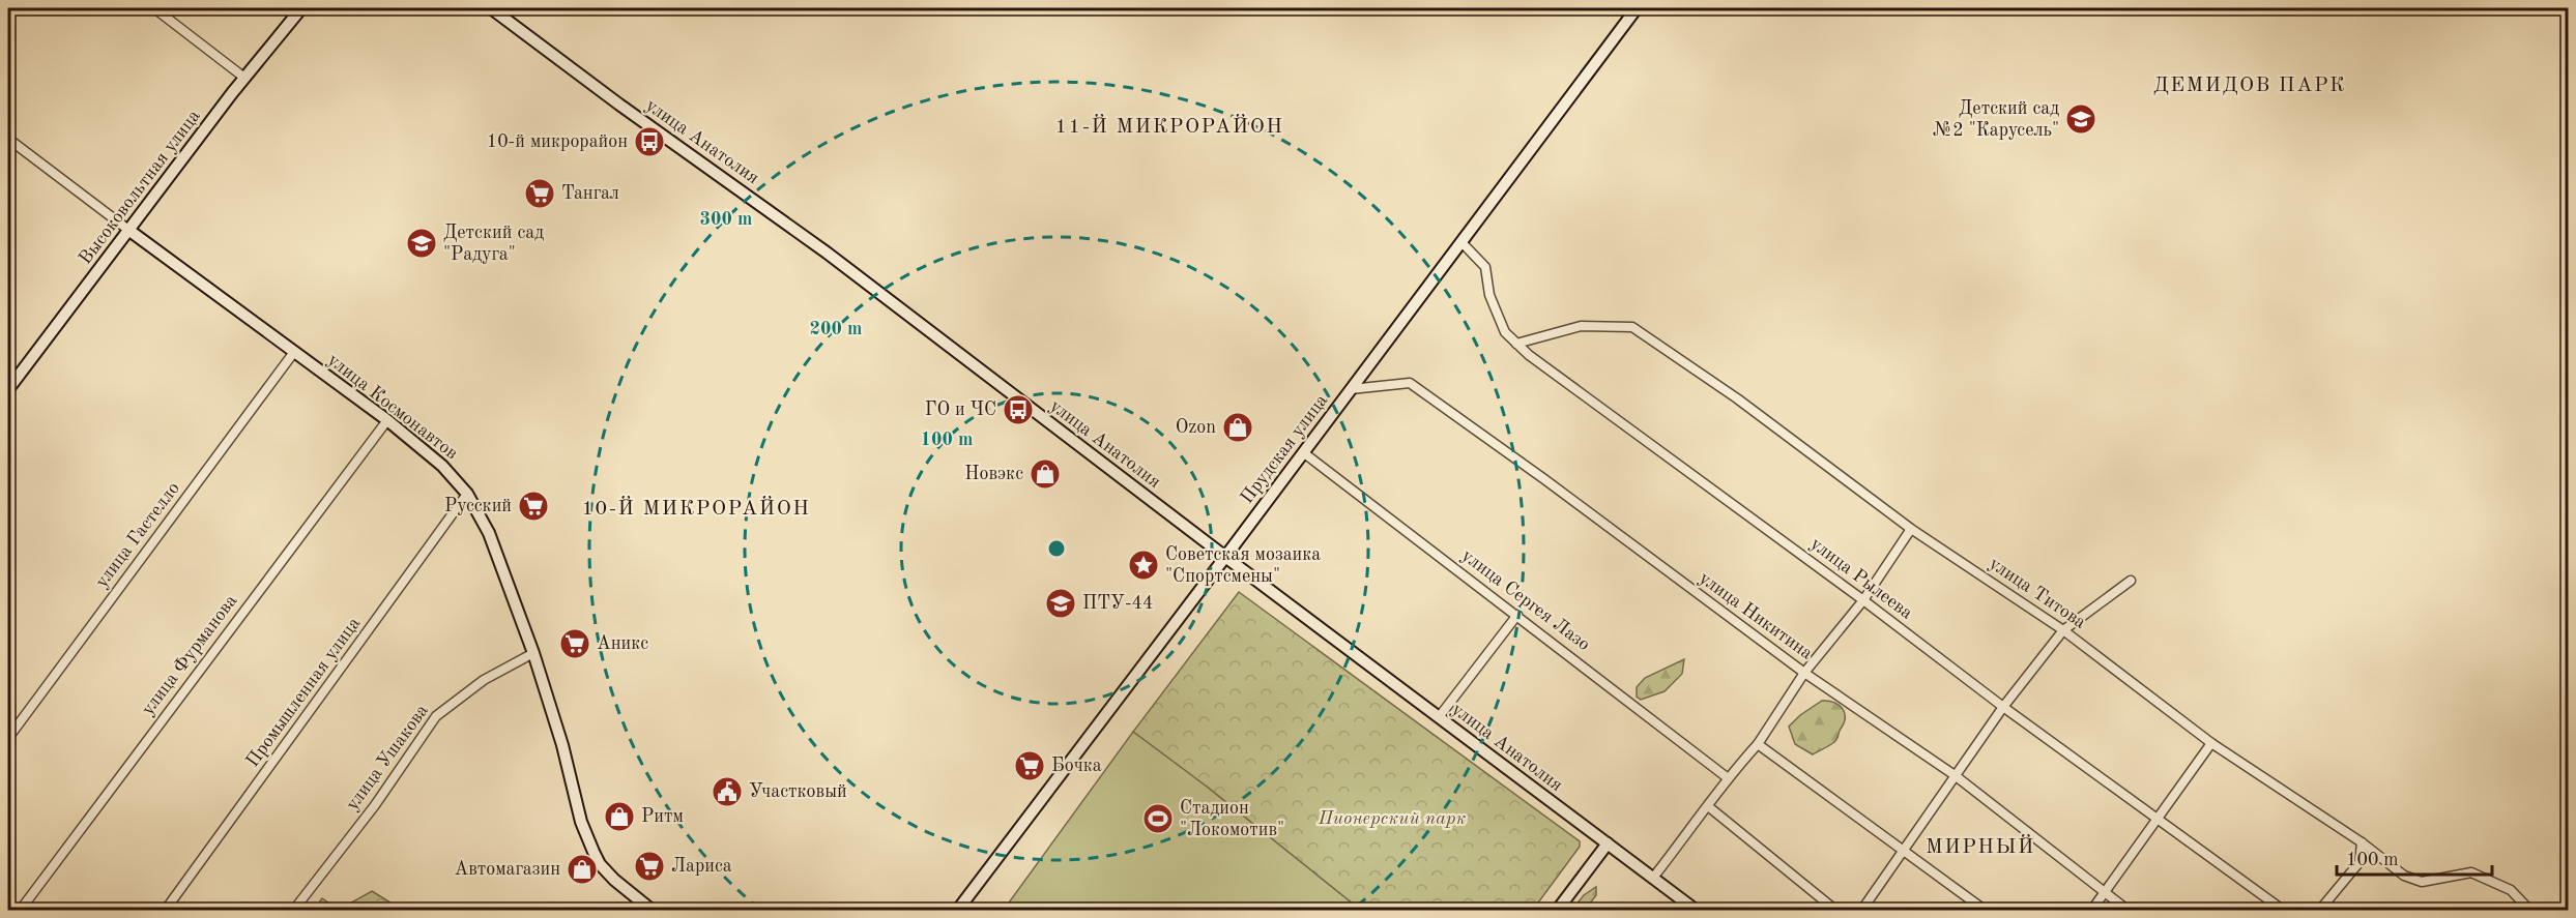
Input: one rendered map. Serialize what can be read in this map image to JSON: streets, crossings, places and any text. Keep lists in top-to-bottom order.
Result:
{
  "streets": {
    "street": [
      "улица Анатолия",
      "Высоковольтная улица",
      "улица Космонавтов",
      "Прудская улица",
      "улица Гастелло",
      "улица Рылеева",
      "улица Титова",
      "улица Сергея Лазо",
      "улица Никитина",
      "улица Фурманова",
      "Промышленная улица",
      "улица Ушакова"
    ]
  },
  "crossings": [
    ["улица Анатолия", "Прудская улица"],
    ["Высоковольтная улица", "улица Космонавтов"],
    ["улица Космонавтов", "улица Гастелло"],
    ["улица Космонавтов", "улица Фурманова"],
    ["улица Космонавтов", "Промышленная улица"],
    ["улица Космонавтов", "улица Ушакова"],
    ["Прудская улица", "улица Рылеева"],
    ["Прудская улица", "улица Сергея Лазо"],
    ["Прудская улица", "улица Никитина"],
    ["улица Рылеева", "улица Титова"]
  ],
  "districts": [
    "ДЕМИДОВ ПАРК",
    "11-Й МИКРОРАЙОН",
    "10-Й МИКРОРАЙОН",
    "МИРНЫЙ"
  ],
  "parks": ["Пионерский парк"],
  "places": {
    "school or university": ["Детский сад №2 \"Карусель\"", "Детский сад \"Радуга\"", "ПТУ-44"],
    "bus stop": ["10-й микрорайон", "ГО и ЧС"],
    "supermarket": [
      "Тангал",
      "Русский",
      "Аникс",
      "Бочка",
      "Лариса"
    ],
    "shop": [
      "Ozon",
      "Новэкс",
      "Ритм",
      "Автомагазин"
    ],
    "place": ["Советская мозаика \"Спортсмены\""],
    "public building": ["Участковый"],
    "sports": ["Стадион \"Локомотив\""]
  },
  "scale_bar": "100 m",
  "rings": ["300 m", "200 m", "100 m"]
}
